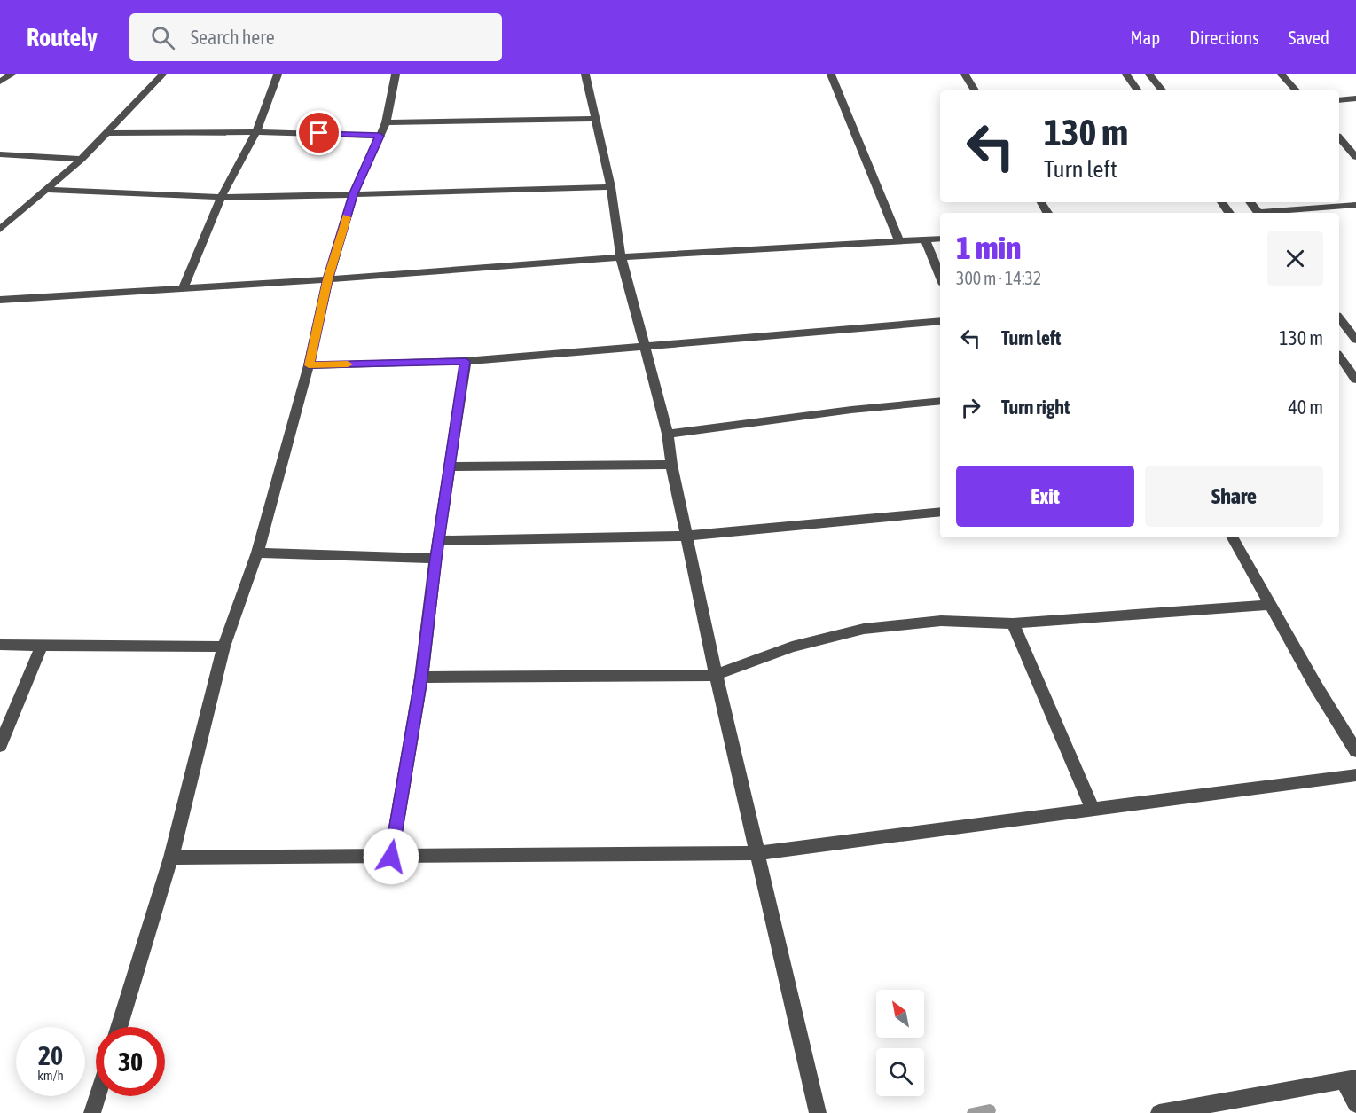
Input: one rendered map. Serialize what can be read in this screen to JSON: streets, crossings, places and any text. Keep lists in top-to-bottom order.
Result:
{
  "north": "top left",
  "page": {
    "header": "Routely",
    "search": "Search here",
    "nav": ["Map", "Directions", "Saved"],
    "turn": ["130 m", "Turn left"],
    "heading": ["1 min", "300 m · 14:32"],
    "list": [
      {
        "name": "Turn left",
        "value": "130 m"
      },
      {
        "name": "Turn right",
        "value": "40 m"
      }
    ],
    "buttons": ["Exit", "Share"],
    "speed": "20 km/h",
    "limit": "30"
  }
}
